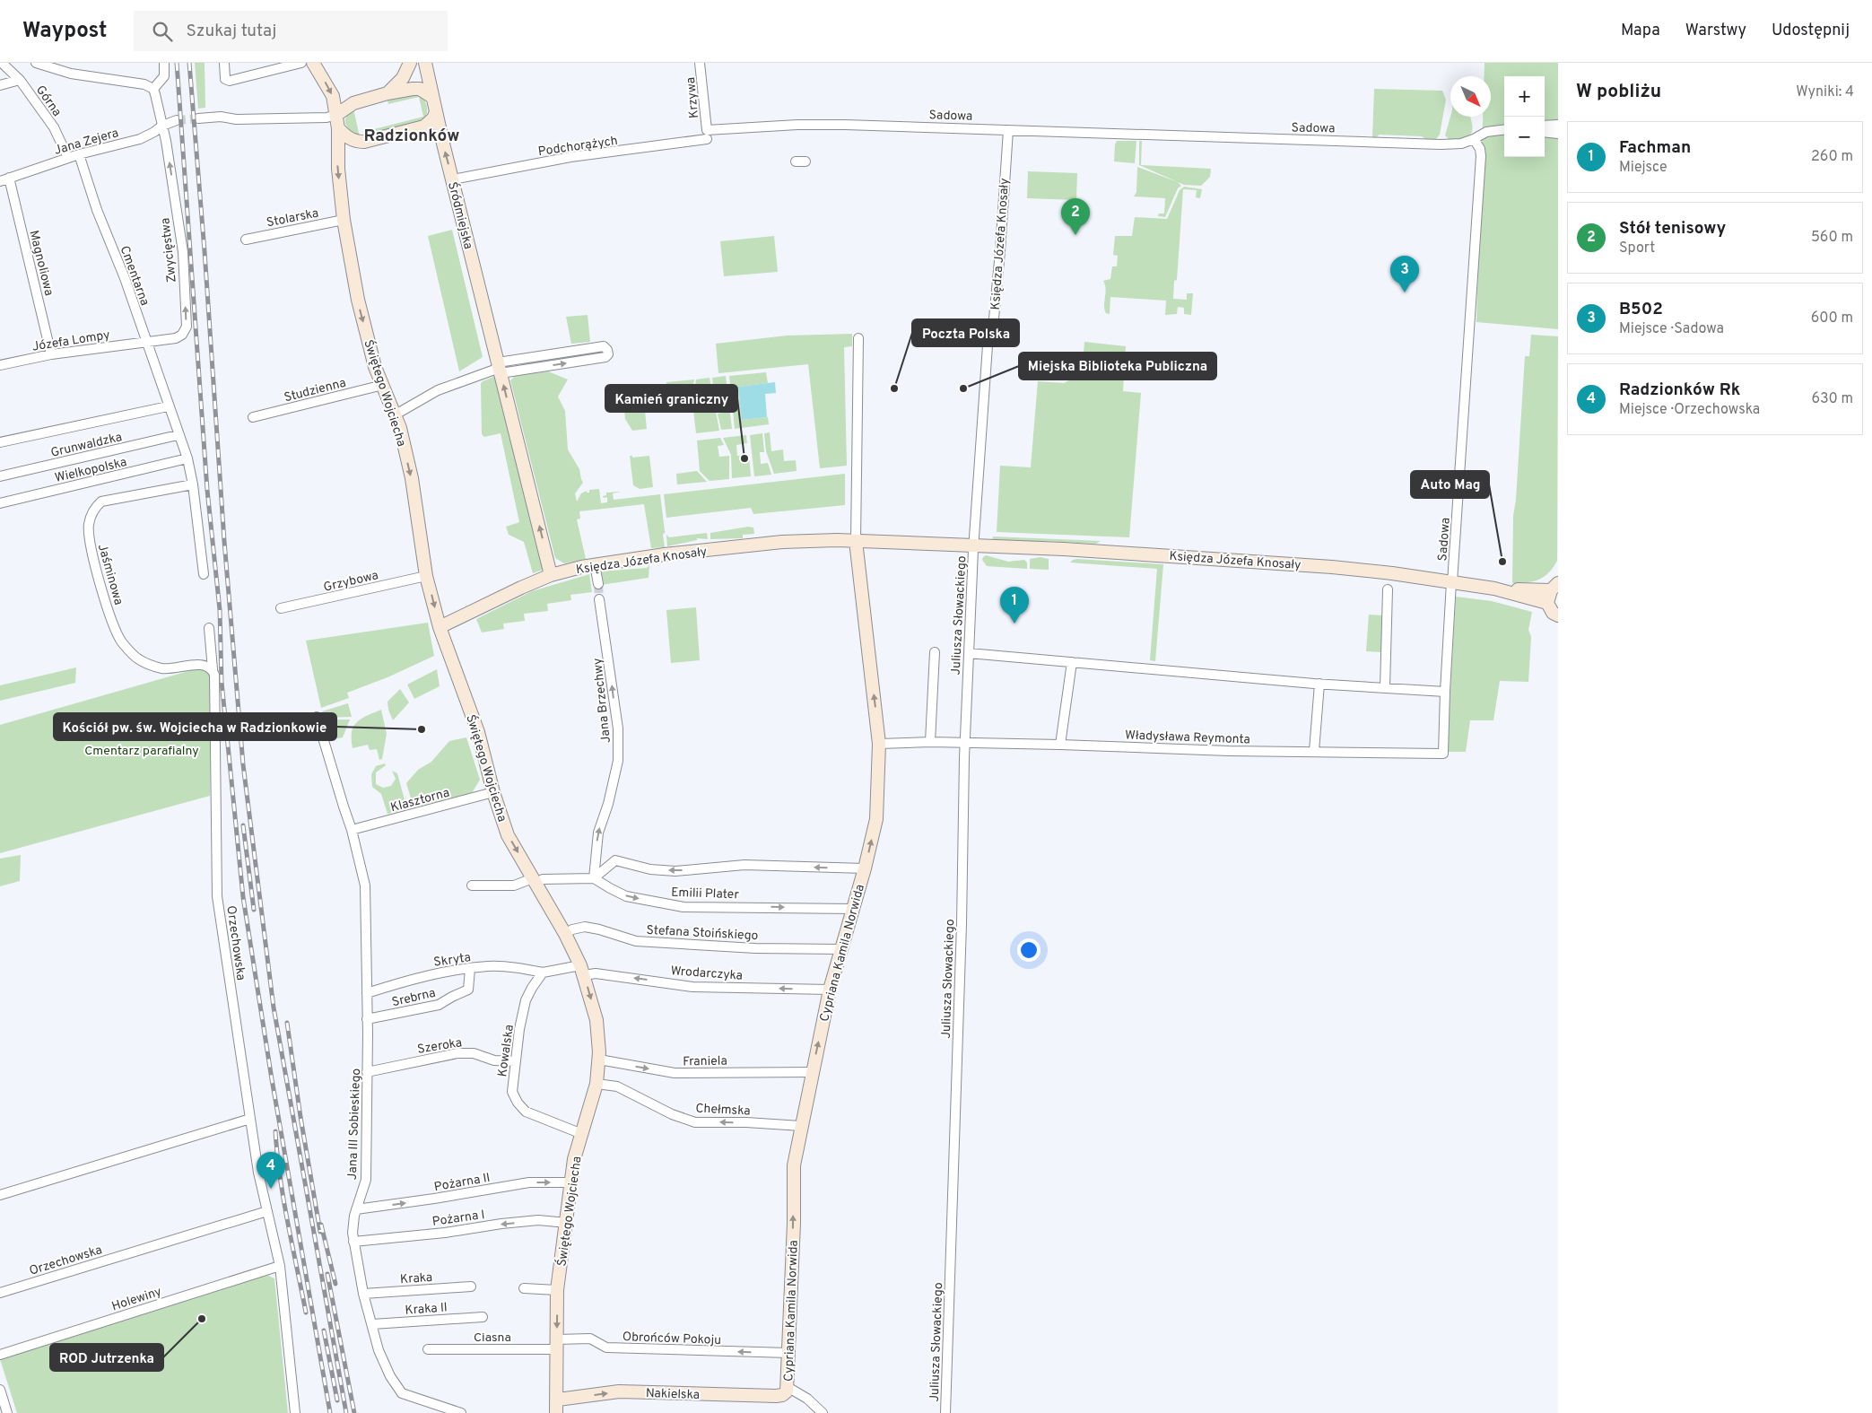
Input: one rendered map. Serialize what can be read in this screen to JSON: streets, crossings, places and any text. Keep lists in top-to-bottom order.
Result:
{
  "streets": {
    "street": [
      "Krzywa",
      "Górna",
      "Sadowa",
      "Jana Zejera",
      "Podchorążych",
      "Śródmiejska",
      "Stolarska",
      "Księdza Józefa Knosały",
      "Zwycięstwa",
      "Magnoliowa",
      "Cmentarna",
      "Józefa Lompy",
      "Studzienna",
      "Świętego Wojciecha",
      "Grunwaldzka",
      "Wielkopolska",
      "Jaśminowa",
      "Grzybowa",
      "Juliusza Słowackiego",
      "Jana Brzechwy",
      "Władysława Reymonta",
      "Klasztorna",
      "Emilii Plater",
      "Stefana Stoińskiego",
      "Orzechowska",
      "Cypriana Kamila Norwida",
      "Skryta",
      "Wrodarczyka",
      "Srebrna",
      "Szeroka",
      "Kowalska",
      "Franiela",
      "Chełmska",
      "Jana III Sobieskiego",
      "Pożarna II",
      "Pożarna I",
      "Kraka",
      "Holewiny",
      "Kraka II",
      "Ciasna",
      "Obrońców Pokoju",
      "Nakielska"
    ]
  },
  "crossings": [
    ["Krzywa", "Sadowa"],
    ["Krzywa", "Podchorążych"],
    ["Górna", "Jana Zejera"],
    ["Sadowa", "Podchorążych"],
    ["Sadowa", "Księdza Józefa Knosały"],
    ["Sadowa", "Władysława Reymonta"],
    ["Jana Zejera", "Zwycięstwa"],
    ["Jana Zejera", "Magnoliowa"],
    ["Jana Zejera", "Cmentarna"],
    ["Podchorążych", "Śródmiejska"],
    ["Śródmiejska", "Księdza Józefa Knosały"],
    ["Stolarska", "Świętego Wojciecha"],
    ["Księdza Józefa Knosały", "Świętego Wojciecha"],
    ["Księdza Józefa Knosały", "Juliusza Słowackiego"],
    ["Księdza Józefa Knosały", "Władysława Reymonta"],
    ["Księdza Józefa Knosały", "Cypriana Kamila Norwida"],
    ["Zwycięstwa", "Cmentarna"],
    ["Zwycięstwa", "Józefa Lompy"],
    ["Magnoliowa", "Józefa Lompy"],
    ["Cmentarna", "Józefa Lompy"],
    ["Cmentarna", "Grunwaldzka"],
    ["Cmentarna", "Wielkopolska"],
    ["Cmentarna", "Jaśminowa"],
    ["Studzienna", "Świętego Wojciecha"],
    ["Świętego Wojciecha", "Grzybowa"],
    ["Świętego Wojciecha", "Klasztorna"],
    ["Świętego Wojciecha", "Stefana Stoińskiego"],
    ["Świętego Wojciecha", "Wrodarczyka"],
    ["Świętego Wojciecha", "Kowalska"],
    ["Świętego Wojciecha", "Franiela"],
    ["Świętego Wojciecha", "Chełmska"],
    ["Świętego Wojciecha", "Pożarna II"],
    ["Świętego Wojciecha", "Pożarna I"],
    ["Świętego Wojciecha", "Ciasna"],
    ["Świętego Wojciecha", "Obrońców Pokoju"],
    ["Świętego Wojciecha", "Nakielska"],
    ["Jaśminowa", "Orzechowska"],
    ["Juliusza Słowackiego", "Władysława Reymonta"],
    ["Jana Brzechwy", "Emilii Plater"],
    ["Władysława Reymonta", "Cypriana Kamila Norwida"],
    ["Klasztorna", "Jana III Sobieskiego"],
    ["Emilii Plater", "Cypriana Kamila Norwida"],
    ["Stefana Stoińskiego", "Cypriana Kamila Norwida"],
    ["Orzechowska", "Holewiny"],
    ["Cypriana Kamila Norwida", "Wrodarczyka"],
    ["Cypriana Kamila Norwida", "Franiela"],
    ["Cypriana Kamila Norwida", "Chełmska"],
    ["Cypriana Kamila Norwida", "Obrońców Pokoju"],
    ["Cypriana Kamila Norwida", "Nakielska"],
    ["Skryta", "Srebrna"],
    ["Skryta", "Kowalska"],
    ["Skryta", "Jana III Sobieskiego"],
    ["Srebrna", "Jana III Sobieskiego"],
    ["Szeroka", "Kowalska"],
    ["Szeroka", "Jana III Sobieskiego"],
    ["Jana III Sobieskiego", "Pożarna II"],
    ["Jana III Sobieskiego", "Pożarna I"],
    ["Jana III Sobieskiego", "Kraka"],
    ["Jana III Sobieskiego", "Kraka II"],
    ["Ciasna", "Obrońców Pokoju"]
  ],
  "one_way": [
    "Śródmiejska",
    "Zwycięstwa",
    "Świętego Wojciecha",
    "Jana Brzechwy",
    "Cypriana Kamila Norwida",
    "Wrodarczyka",
    "Franiela",
    "Chełmska",
    "Pożarna II",
    "Pożarna I",
    "Obrońców Pokoju",
    "Nakielska"
  ],
  "districts": ["Radzionków"],
  "parks": ["Cmentarz parafialny"],
  "places": [
    "Poczta Polska",
    "Miejska Biblioteka Publiczna",
    "Kamień graniczny",
    "Auto Mag",
    "Kościół pw. św. Wojciecha w Radzionkowie",
    "ROD Jutrzenka"
  ],
  "north": "bottom right",
  "page": {
    "header": "Waypost",
    "search": "Szukaj tutaj",
    "nav": ["Mapa", "Warstwy", "Udostępnij"],
    "heading": ["W pobliżu", "Wyniki: 4"],
    "map_buttons": ["+", "−"],
    "list": [
      {
        "mark": "1",
        "name": "Fachman",
        "note": "Miejsce",
        "value": "260 m"
      },
      {
        "mark": "2",
        "name": "Stół tenisowy",
        "note": "Sport",
        "value": "560 m"
      },
      {
        "mark": "3",
        "name": "B502",
        "note": "Miejsce · Sadowa",
        "value": "600 m"
      },
      {
        "mark": "4",
        "name": "Radzionków Rk",
        "note": "Miejsce · Orzechowska",
        "value": "630 m"
      }
    ],
    "pins": [
      "2",
      "3",
      "1",
      "4"
    ]
  }
}
